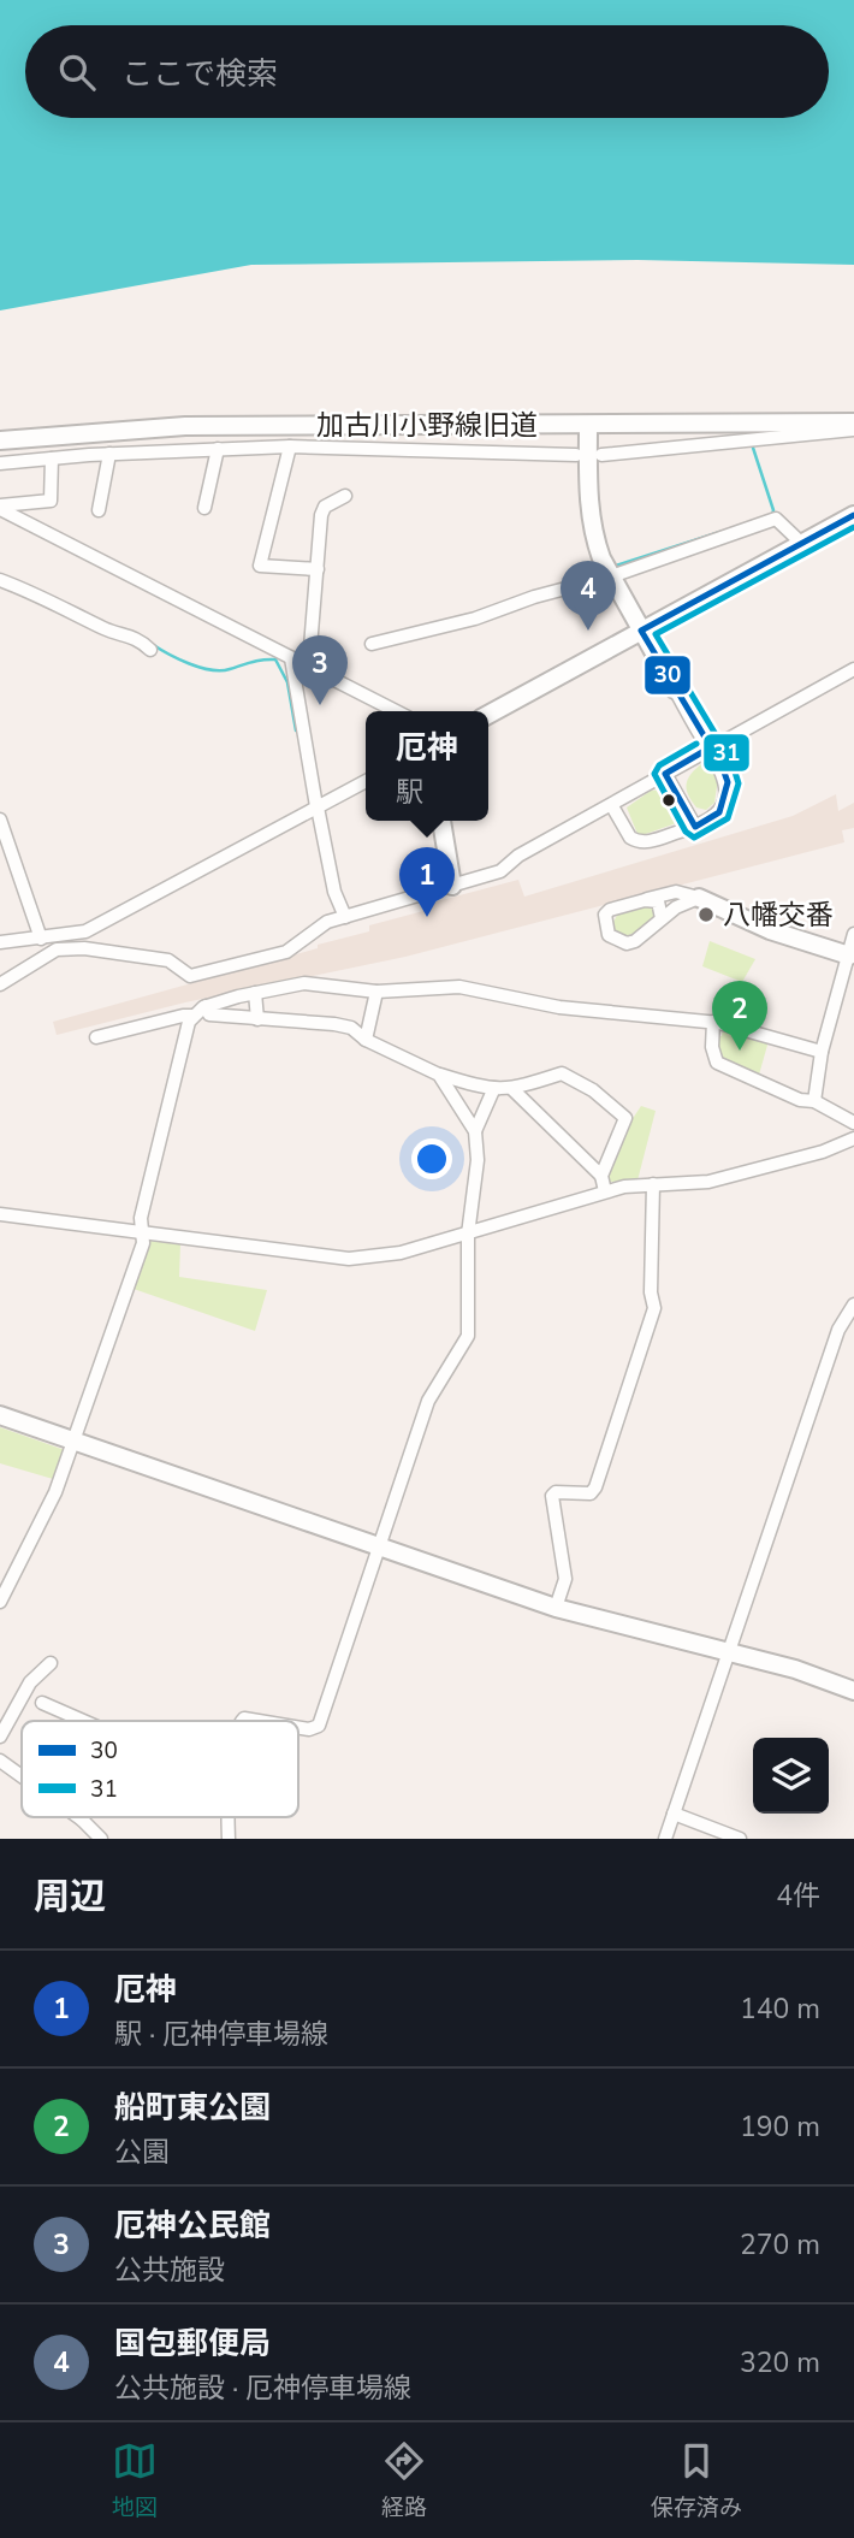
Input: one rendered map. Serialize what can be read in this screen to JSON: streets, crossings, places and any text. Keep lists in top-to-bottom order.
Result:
{
  "streets": {
    "street": ["加古川小野線旧道"]
  },
  "places": ["八幡交番"],
  "lines": ["transit line 30", "transit line 31"],
  "legend": ["30", "31"],
  "page": {
    "search": "ここで検索",
    "pins": [
      "4",
      "3",
      "1",
      "2"
    ],
    "popup": ["厄神", "駅"],
    "heading": ["周辺", "4件"],
    "list": [
      {
        "mark": "1",
        "name": "厄神",
        "note": "駅 · 厄神停車場線",
        "value": "140 m"
      },
      {
        "mark": "2",
        "name": "船町東公園",
        "note": "公園",
        "value": "190 m"
      },
      {
        "mark": "3",
        "name": "厄神公民館",
        "note": "公共施設",
        "value": "270 m"
      },
      {
        "mark": "4",
        "name": "国包郵便局",
        "note": "公共施設 · 厄神停車場線",
        "value": "320 m"
      }
    ],
    "nav": ["地図", "経路", "保存済み"]
  }
}
